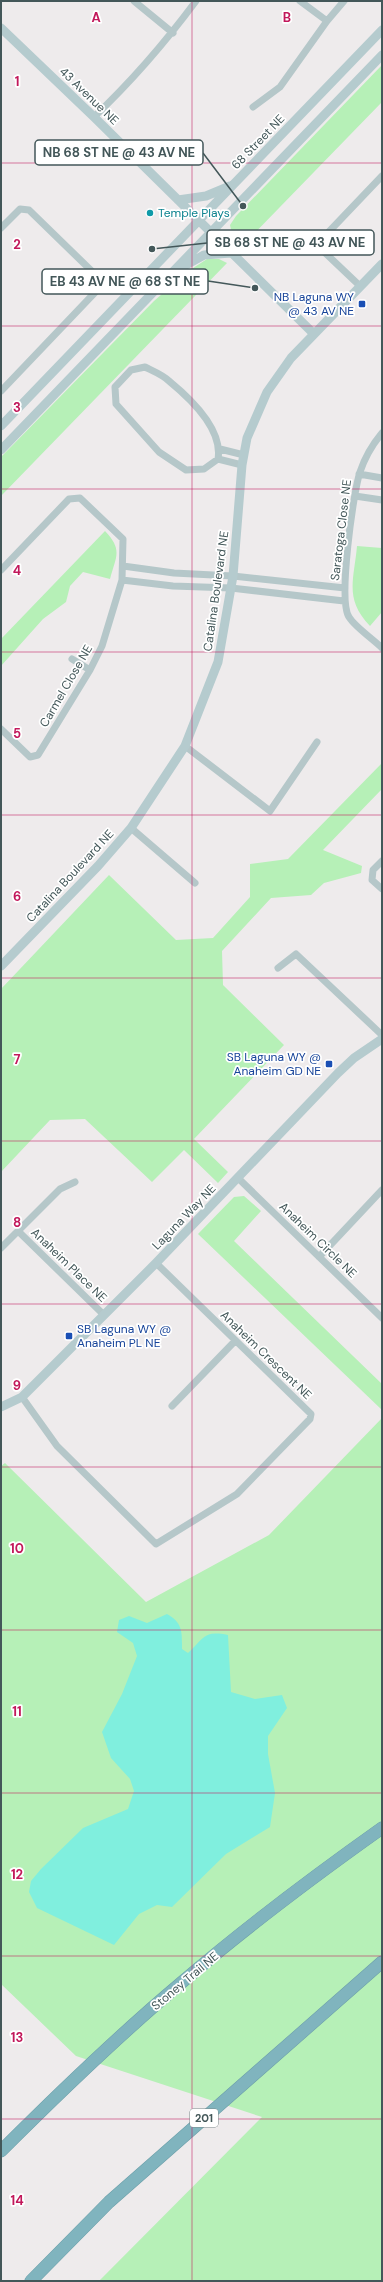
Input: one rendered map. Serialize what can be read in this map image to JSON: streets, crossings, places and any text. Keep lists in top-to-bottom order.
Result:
{
  "streets": {
    "highway": ["Stoney Trail NE", "201"],
    "street": [
      "43 Avenue NE",
      "68 Street NE",
      "Saratoga Close NE",
      "Catalina Boulevard NE",
      "Carmel Close NE",
      "Laguna Way NE",
      "Anaheim Circle NE",
      "Anaheim Place NE",
      "Anaheim Crescent NE"
    ]
  },
  "crossings": [
    ["43 Avenue NE", "68 Street NE"],
    ["43 Avenue NE", "Catalina Boulevard NE"],
    ["Saratoga Close NE", "Catalina Boulevard NE"],
    ["Laguna Way NE", "Anaheim Circle NE"],
    ["Laguna Way NE", "Anaheim Place NE"],
    ["Laguna Way NE", "Anaheim Crescent NE"]
  ],
  "places": {
    "other": [
      "NB 68 ST NE @ 43 AV NE",
      "Temple Plays",
      "SB 68 ST NE @ 43 AV NE",
      "EB 43 AV NE @ 68 ST NE"
    ],
    "transit": ["NB Laguna WY @ 43 AV NE", "SB Laguna WY @ Anaheim GD NE", "SB Laguna WY @ Anaheim PL NE"]
  },
  "grid": {
    "columns": ["A", "B"],
    "rows": [
      "1",
      "2",
      "3",
      "4",
      "5",
      "6",
      "7",
      "8",
      "9",
      "10",
      "11",
      "12",
      "13",
      "14"
    ]
  }
}
